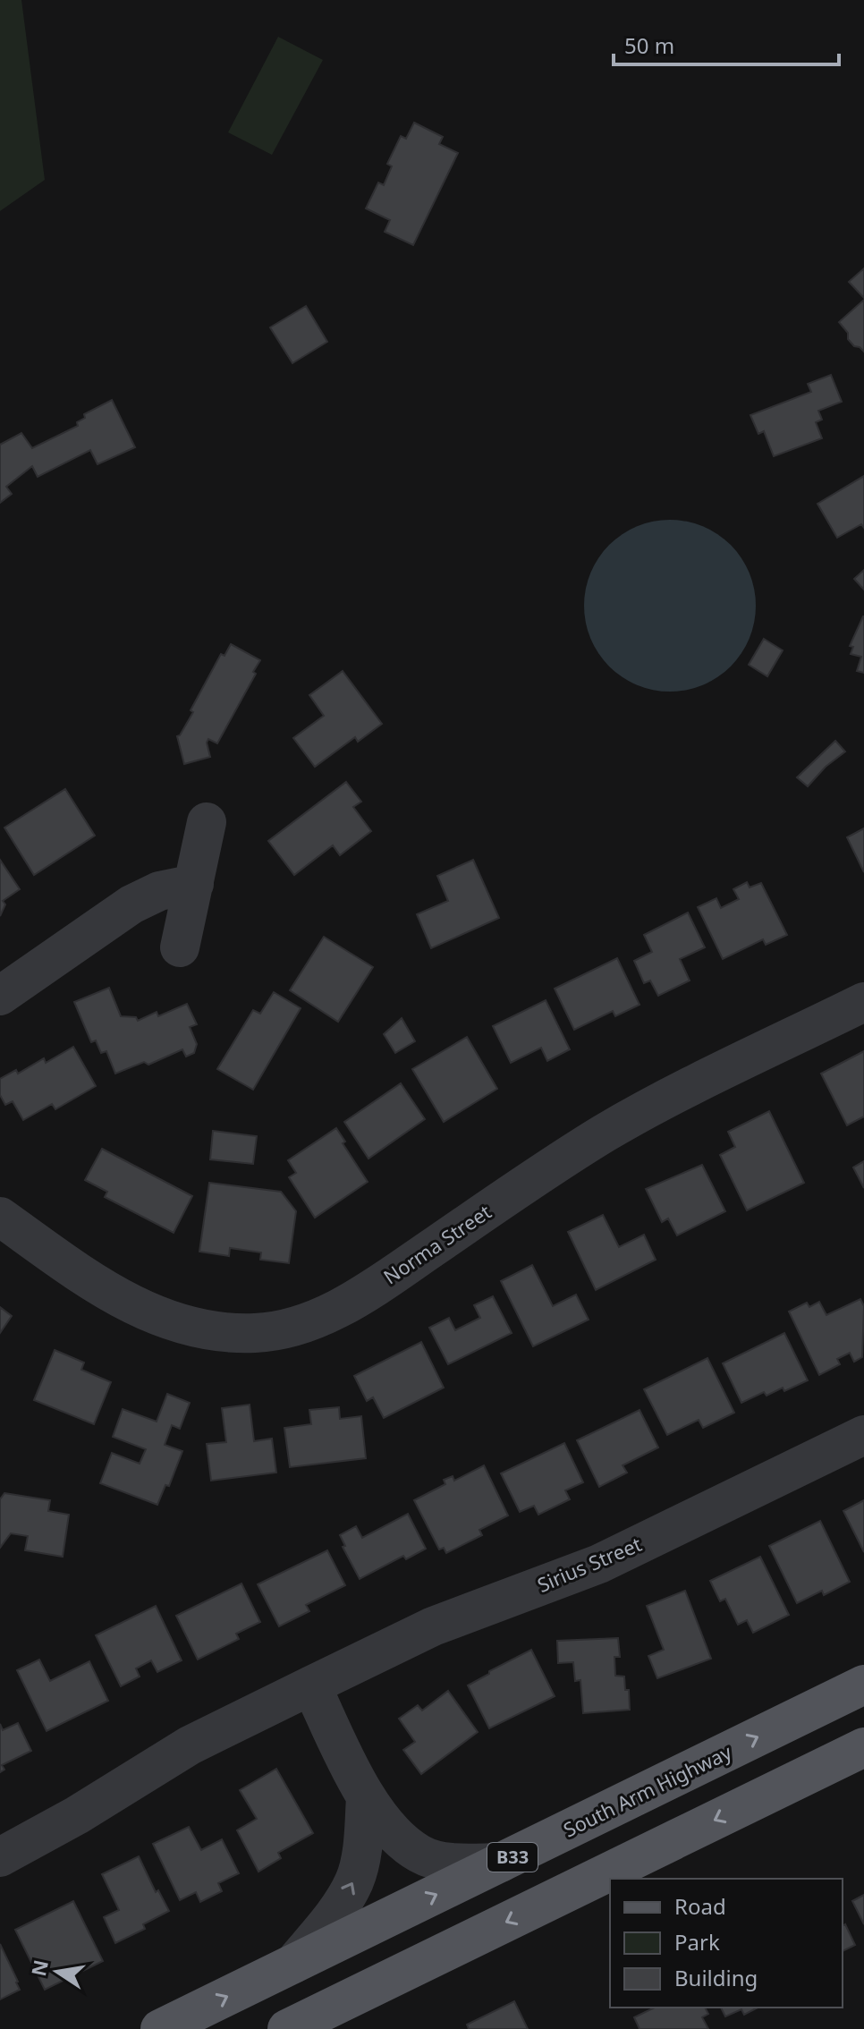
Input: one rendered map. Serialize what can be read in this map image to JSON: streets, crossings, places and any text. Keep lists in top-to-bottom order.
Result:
{
  "streets": {
    "main road": ["South Arm Highway", "B33"],
    "street": ["Norma Street", "Sirius Street"]
  },
  "legend": ["Road", "Park", "Building"],
  "scale_bar": "50 m",
  "north": "left"
}
